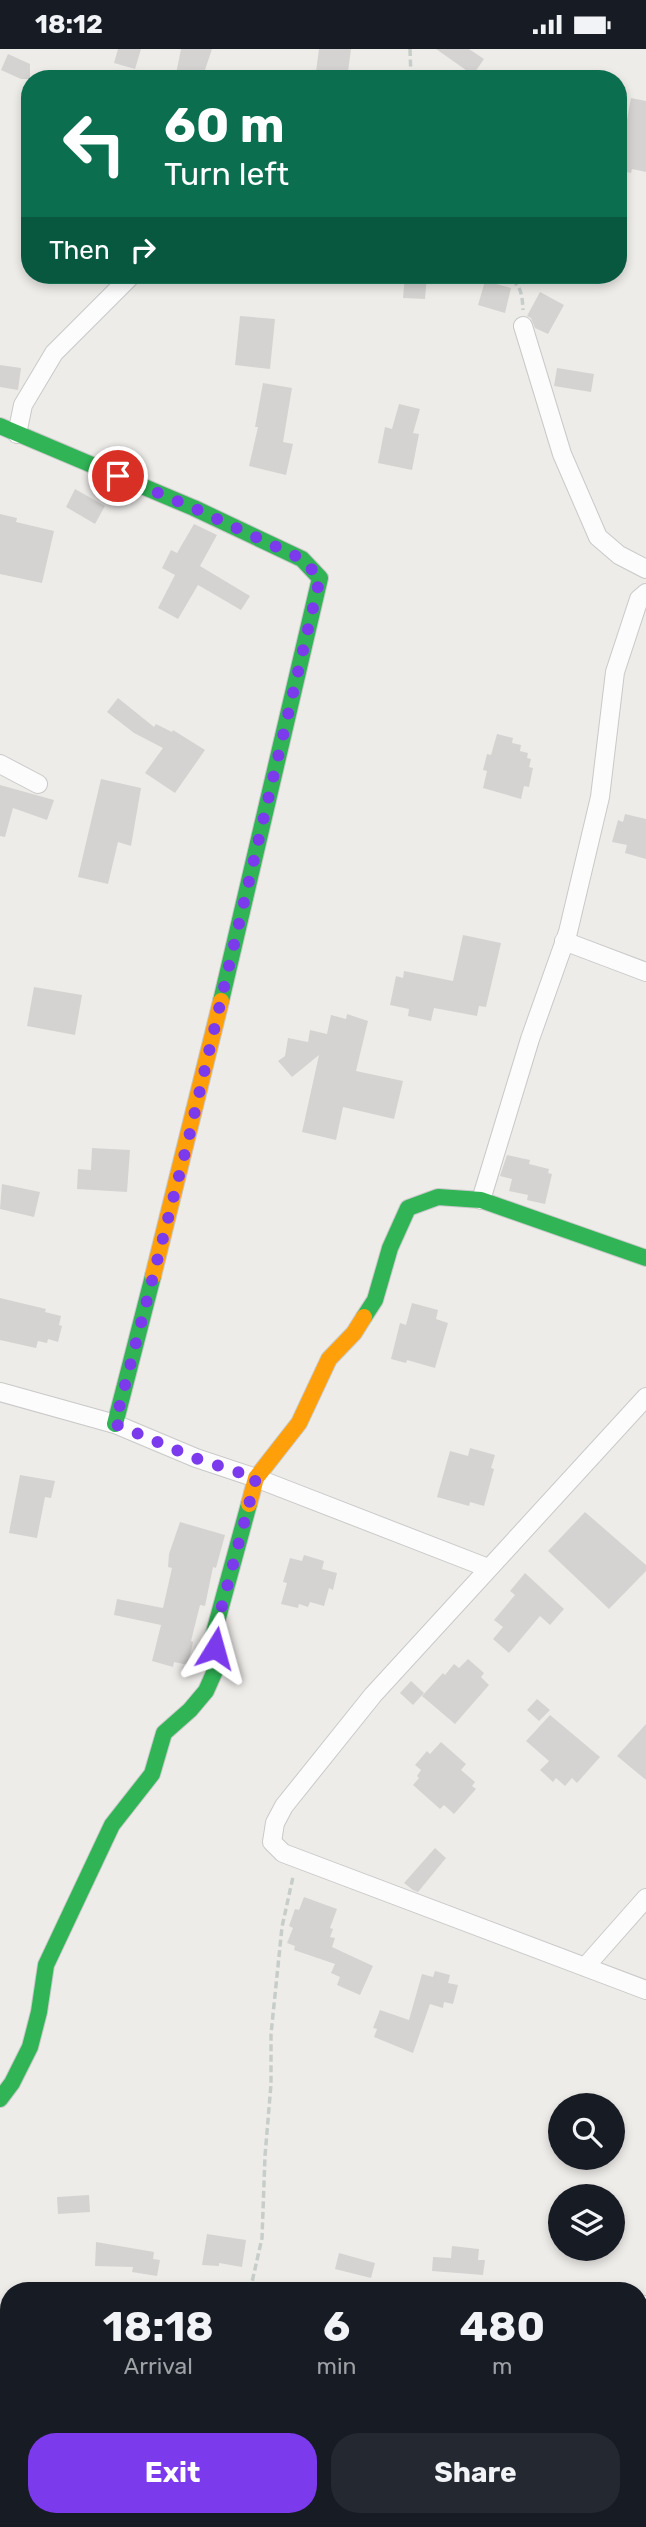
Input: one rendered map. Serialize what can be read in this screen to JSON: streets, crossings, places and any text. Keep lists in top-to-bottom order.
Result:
{
  "page": {
    "status": "18:12",
    "turn": ["60 m", "Turn left"],
    "then": "Then",
    "eta": [
      "18:18",
      "Arrival",
      "6",
      "min",
      "480",
      "m"
    ],
    "buttons": ["Exit", "Share"]
  }
}
